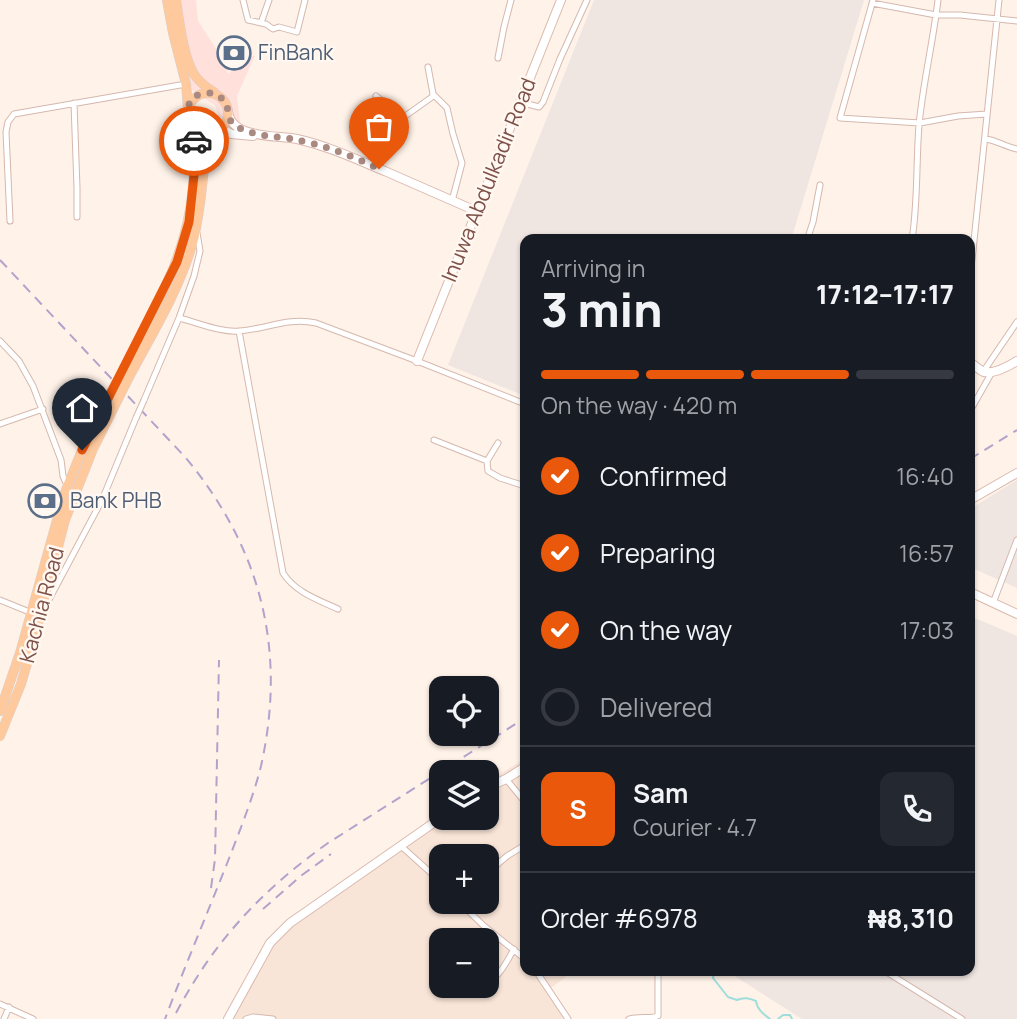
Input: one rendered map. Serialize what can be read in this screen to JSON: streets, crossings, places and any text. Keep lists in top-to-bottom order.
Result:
{
  "streets": {
    "main road": ["Kachia Road"],
    "street": ["Inuwa Abdulkadir Road"]
  },
  "places": {
    "bank": ["FinBank", "Bank PHB"]
  },
  "page": {
    "heading": ["3 min", "Arriving in", "17:12–17:17"],
    "panel": [
      "Sam",
      "Courier · 4.7",
      "Order #6978",
      "₦8,310"
    ],
    "bar": "On the way · 420 m",
    "list": [
      ["Confirmed", "16:40"],
      ["Preparing", "16:57"],
      ["On the way", "17:03"],
      "Delivered"
    ],
    "map_buttons": ["+", "−"],
    "round": "S"
  }
}
